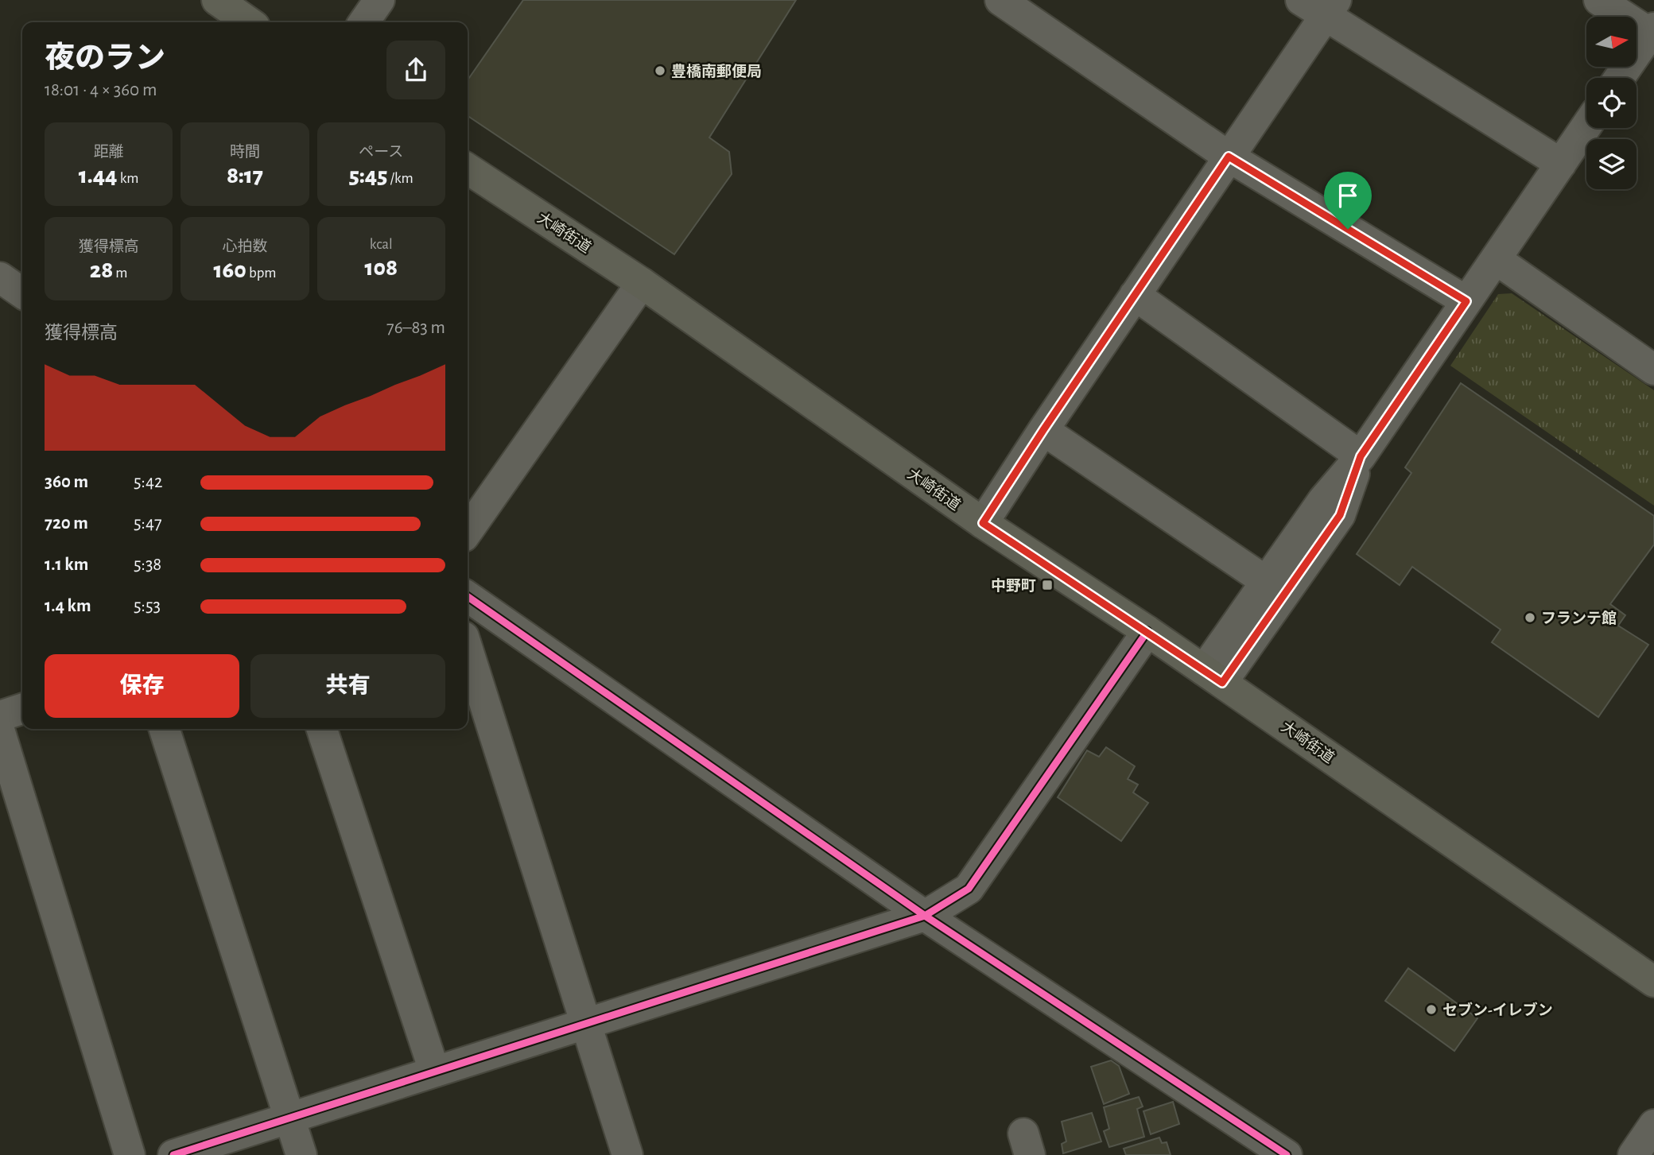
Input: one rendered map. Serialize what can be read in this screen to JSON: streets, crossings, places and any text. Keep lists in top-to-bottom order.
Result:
{
  "streets": {
    "main road": ["大崎街道"]
  },
  "places": {
    "other": ["豊橋南郵便局", "フランテ館", "セブン-イレブン"],
    "transit": ["中野町"]
  },
  "north": "right",
  "page": {
    "heading": ["夜のラン", "18:01 · 4 × 360 m"],
    "stats": [
      ["距離", "1.44 km"],
      ["時間", "8:17"],
      ["ペース", "5:45 /km"],
      ["獲得標高", "28 m"],
      ["心拍数", "160 bpm"],
      ["kcal", "108"]
    ],
    "chart": ["獲得標高", "76–83 m"],
    "list": [
      {
        "name": "360 m",
        "note": "5:42"
      },
      {
        "name": "720 m",
        "note": "5:47"
      },
      {
        "name": "1.1 km",
        "note": "5:38"
      },
      {
        "name": "1.4 km",
        "note": "5:53"
      }
    ],
    "buttons": ["保存", "共有"]
  }
}
